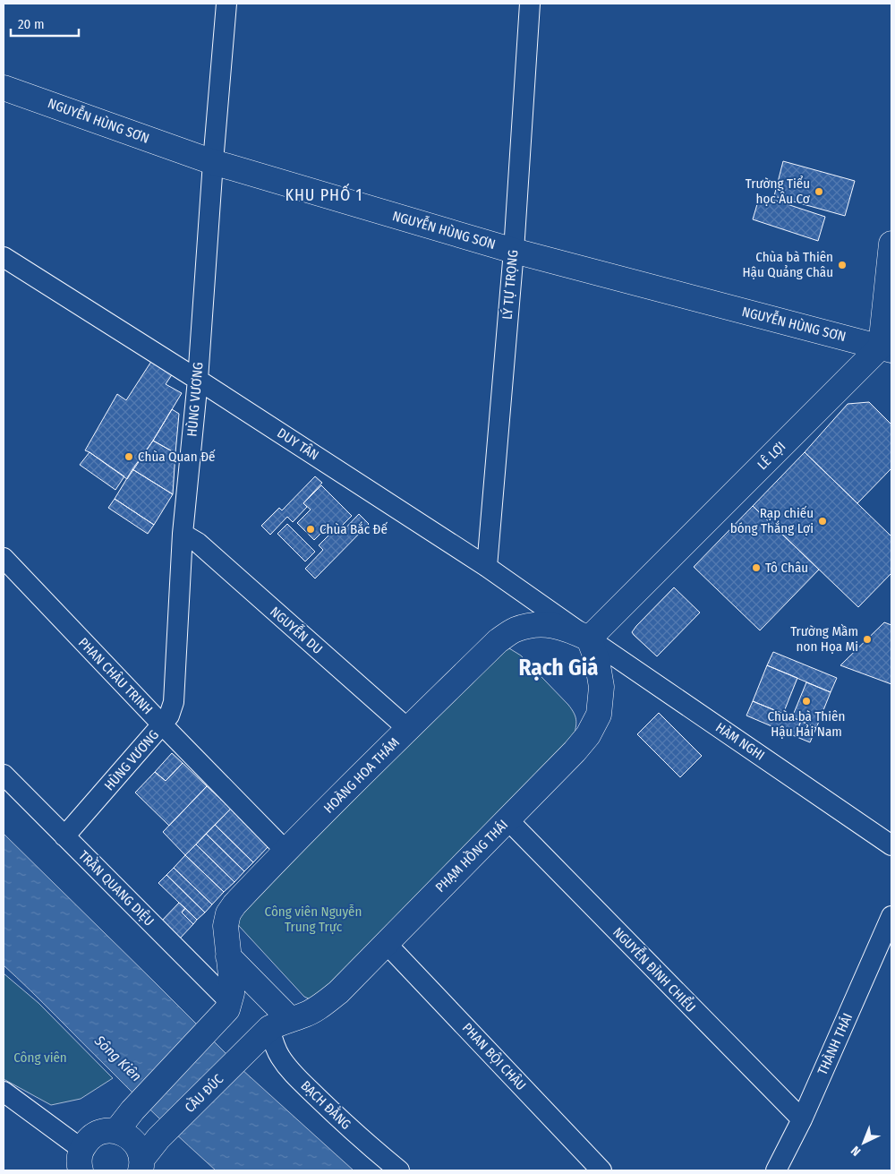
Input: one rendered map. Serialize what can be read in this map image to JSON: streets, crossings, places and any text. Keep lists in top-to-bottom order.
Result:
{
  "streets": {
    "main road": [
      "NGUYỄN HÙNG SƠN",
      "LÊ LỢI",
      "HOÀNG HOA THÁM",
      "PHẠM HỒNG THÁI",
      "CẦU ĐÚC"
    ],
    "street": [
      "LÝ TỰ TRỌNG",
      "HÙNG VƯƠNG",
      "DUY TÂN",
      "NGUYỄN DU",
      "PHAN CHÂU TRINH",
      "HÀM NGHI",
      "TRẦN QUANG DIỆU",
      "NGUYỄN ĐÌNH CHIỂU",
      "THÀNH THÁI",
      "PHAN BỘI CHÂU",
      "BẠCH ĐẰNG"
    ]
  },
  "crossings": [
    ["NGUYỄN HÙNG SƠN", "LÝ TỰ TRỌNG"],
    ["NGUYỄN HÙNG SƠN", "HÙNG VƯƠNG"],
    ["NGUYỄN HÙNG SƠN", "LÊ LỢI"],
    ["LÝ TỰ TRỌNG", "DUY TÂN"],
    ["HÙNG VƯƠNG", "DUY TÂN"],
    ["HÙNG VƯƠNG", "NGUYỄN DU"],
    ["HÙNG VƯƠNG", "PHAN CHÂU TRINH"],
    ["HÙNG VƯƠNG", "TRẦN QUANG DIỆU"],
    ["DUY TÂN", "LÊ LỢI"],
    ["DUY TÂN", "HÀM NGHI"],
    ["DUY TÂN", "HOÀNG HOA THÁM"],
    ["DUY TÂN", "PHẠM HỒNG THÁI"],
    ["LÊ LỢI", "HÀM NGHI"],
    ["LÊ LỢI", "HOÀNG HOA THÁM"],
    ["LÊ LỢI", "PHẠM HỒNG THÁI"],
    ["NGUYỄN DU", "HOÀNG HOA THÁM"],
    ["PHAN CHÂU TRINH", "HOÀNG HOA THÁM"],
    ["HÀM NGHI", "HOÀNG HOA THÁM"],
    ["HÀM NGHI", "PHẠM HỒNG THÁI"],
    ["HOÀNG HOA THÁM", "PHẠM HỒNG THÁI"],
    ["HOÀNG HOA THÁM", "TRẦN QUANG DIỆU"],
    ["PHẠM HỒNG THÁI", "NGUYỄN ĐÌNH CHIỂU"],
    ["PHẠM HỒNG THÁI", "PHAN BỘI CHÂU"],
    ["PHẠM HỒNG THÁI", "CẦU ĐÚC"],
    ["PHẠM HỒNG THÁI", "BẠCH ĐẰNG"],
    ["NGUYỄN ĐÌNH CHIỂU", "THÀNH THÁI"],
    ["CẦU ĐÚC", "BẠCH ĐẰNG"]
  ],
  "districts": ["KHU PHỐ 1", "Rạch Giá"],
  "water": ["Sông Kiên"],
  "parks": ["Công viên Nguyễn Trung Trực", "Công viên"],
  "places": [
    "Trường Tiểu học Âu Cơ",
    "Chùa bà Thiên Hậu Quảng Châu",
    "Chùa Quan Đế",
    "Rạp chiếu bóng Thắng Lợi",
    "Chùa Bắc Đế",
    "Tô Châu",
    "Trường Mầm non Họa Mi",
    "Chùa bà Thiên Hậu Hải Nam"
  ],
  "scale_bar": "20 m",
  "north": "bottom left"
}
